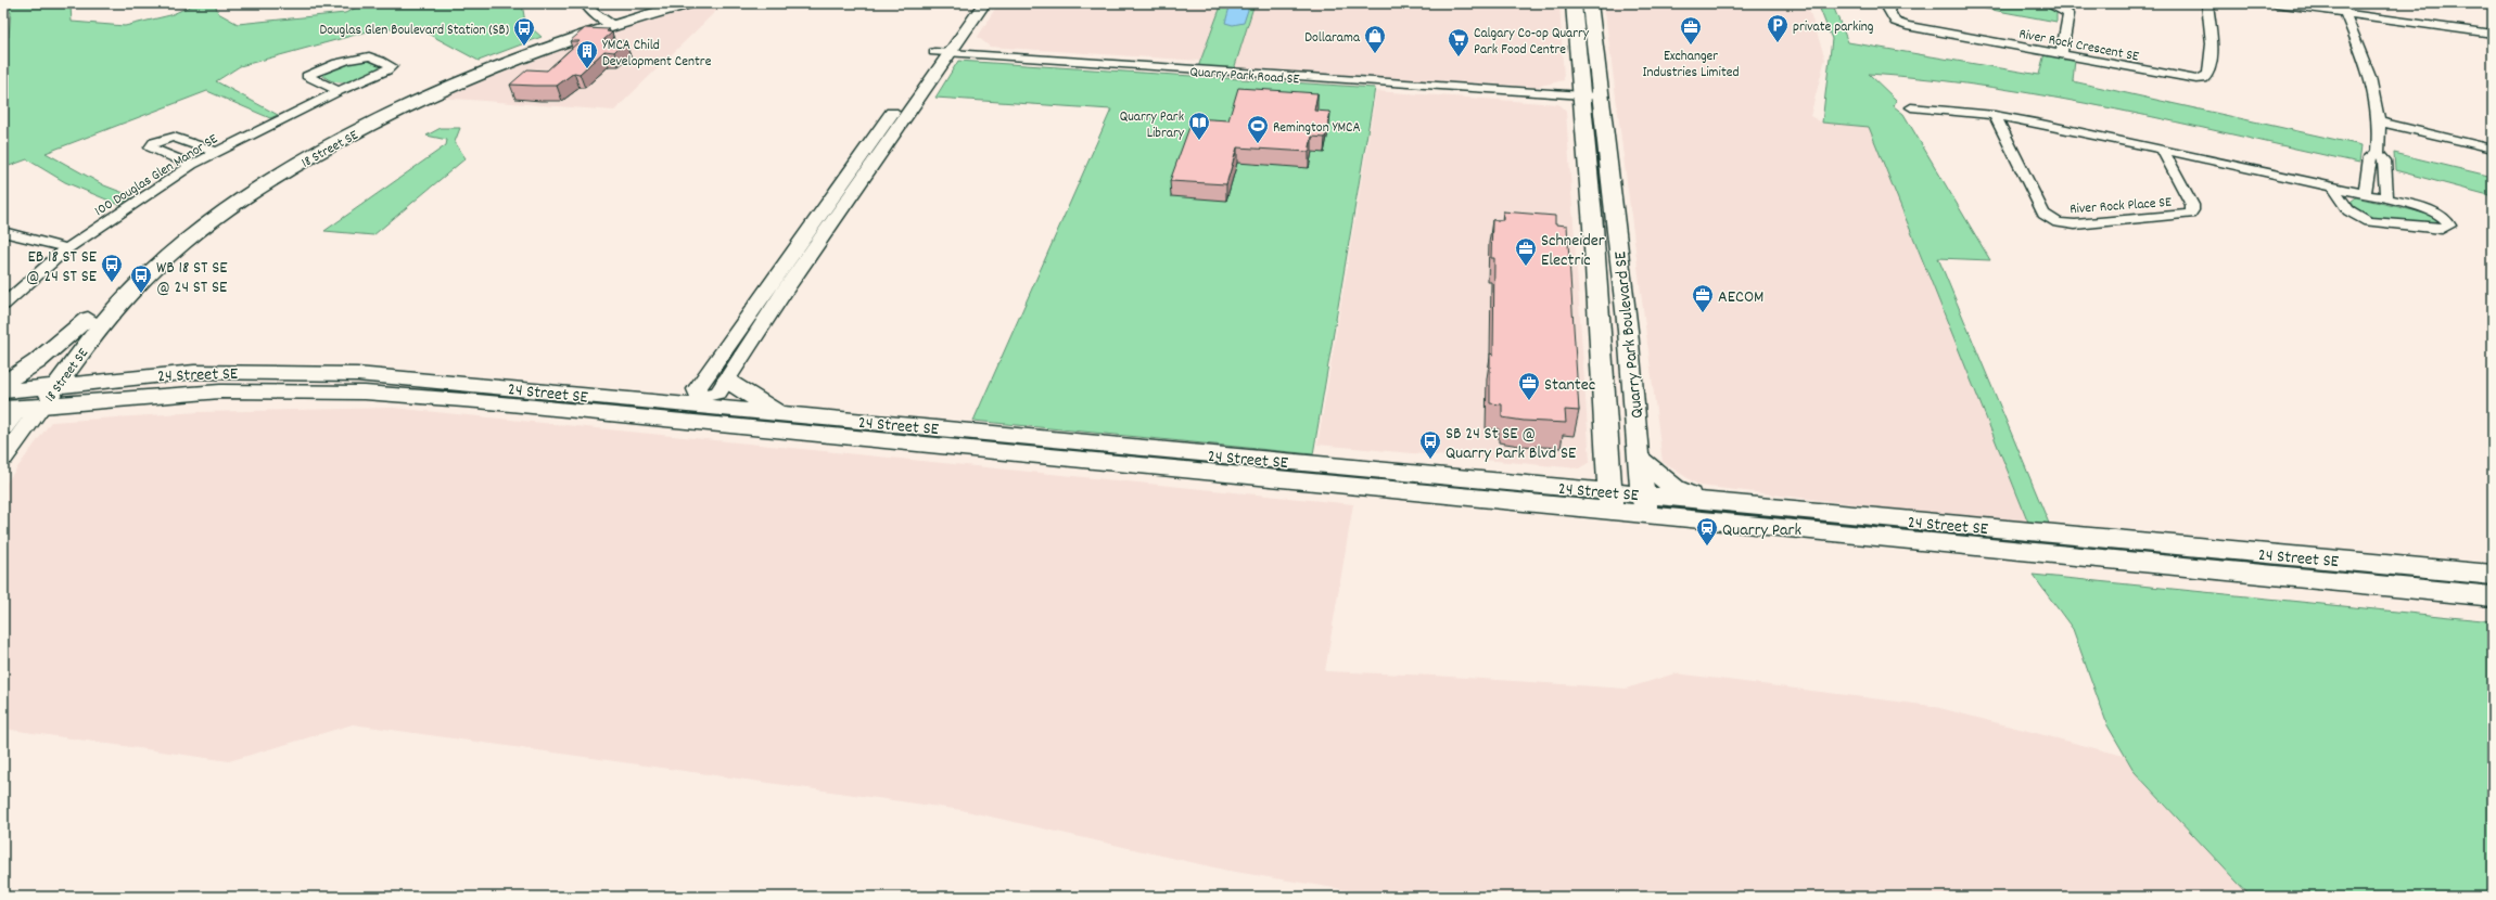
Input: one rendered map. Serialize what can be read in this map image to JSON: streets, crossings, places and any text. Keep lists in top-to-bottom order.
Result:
{
  "streets": {
    "main road": ["18 Street SE", "Quarry Park Boulevard SE", "24 Street SE"],
    "street": [
      "River Rock Crescent SE",
      "Quarry Park Road SE",
      "100 Douglas Glen Manor SE",
      "River Rock Place SE"
    ]
  },
  "crossings": [
    ["Quarry Park Road SE", "Quarry Park Boulevard SE"],
    ["18 Street SE", "24 Street SE"],
    ["Quarry Park Boulevard SE", "24 Street SE"]
  ],
  "places": {
    "parking": ["private parking"],
    "office": [
      "Exchanger Industries Limited",
      "Schneider Electric",
      "AECOM",
      "Stantec"
    ],
    "bus stop": [
      "Douglas Glen Boulevard Station (SB)",
      "EB 18 ST SE @ 24 ST SE",
      "WB 18 ST SE @ 24 ST SE",
      "SB 24 St SE @ Quarry Park Blvd SE"
    ],
    "shop": ["Dollarama"],
    "supermarket": ["Calgary Co-op Quarry Park Food Centre"],
    "building": ["YMCA Child Development Centre"],
    "library": ["Quarry Park Library"],
    "sports": ["Remington YMCA"],
    "station": ["Quarry Park"]
  }
}
